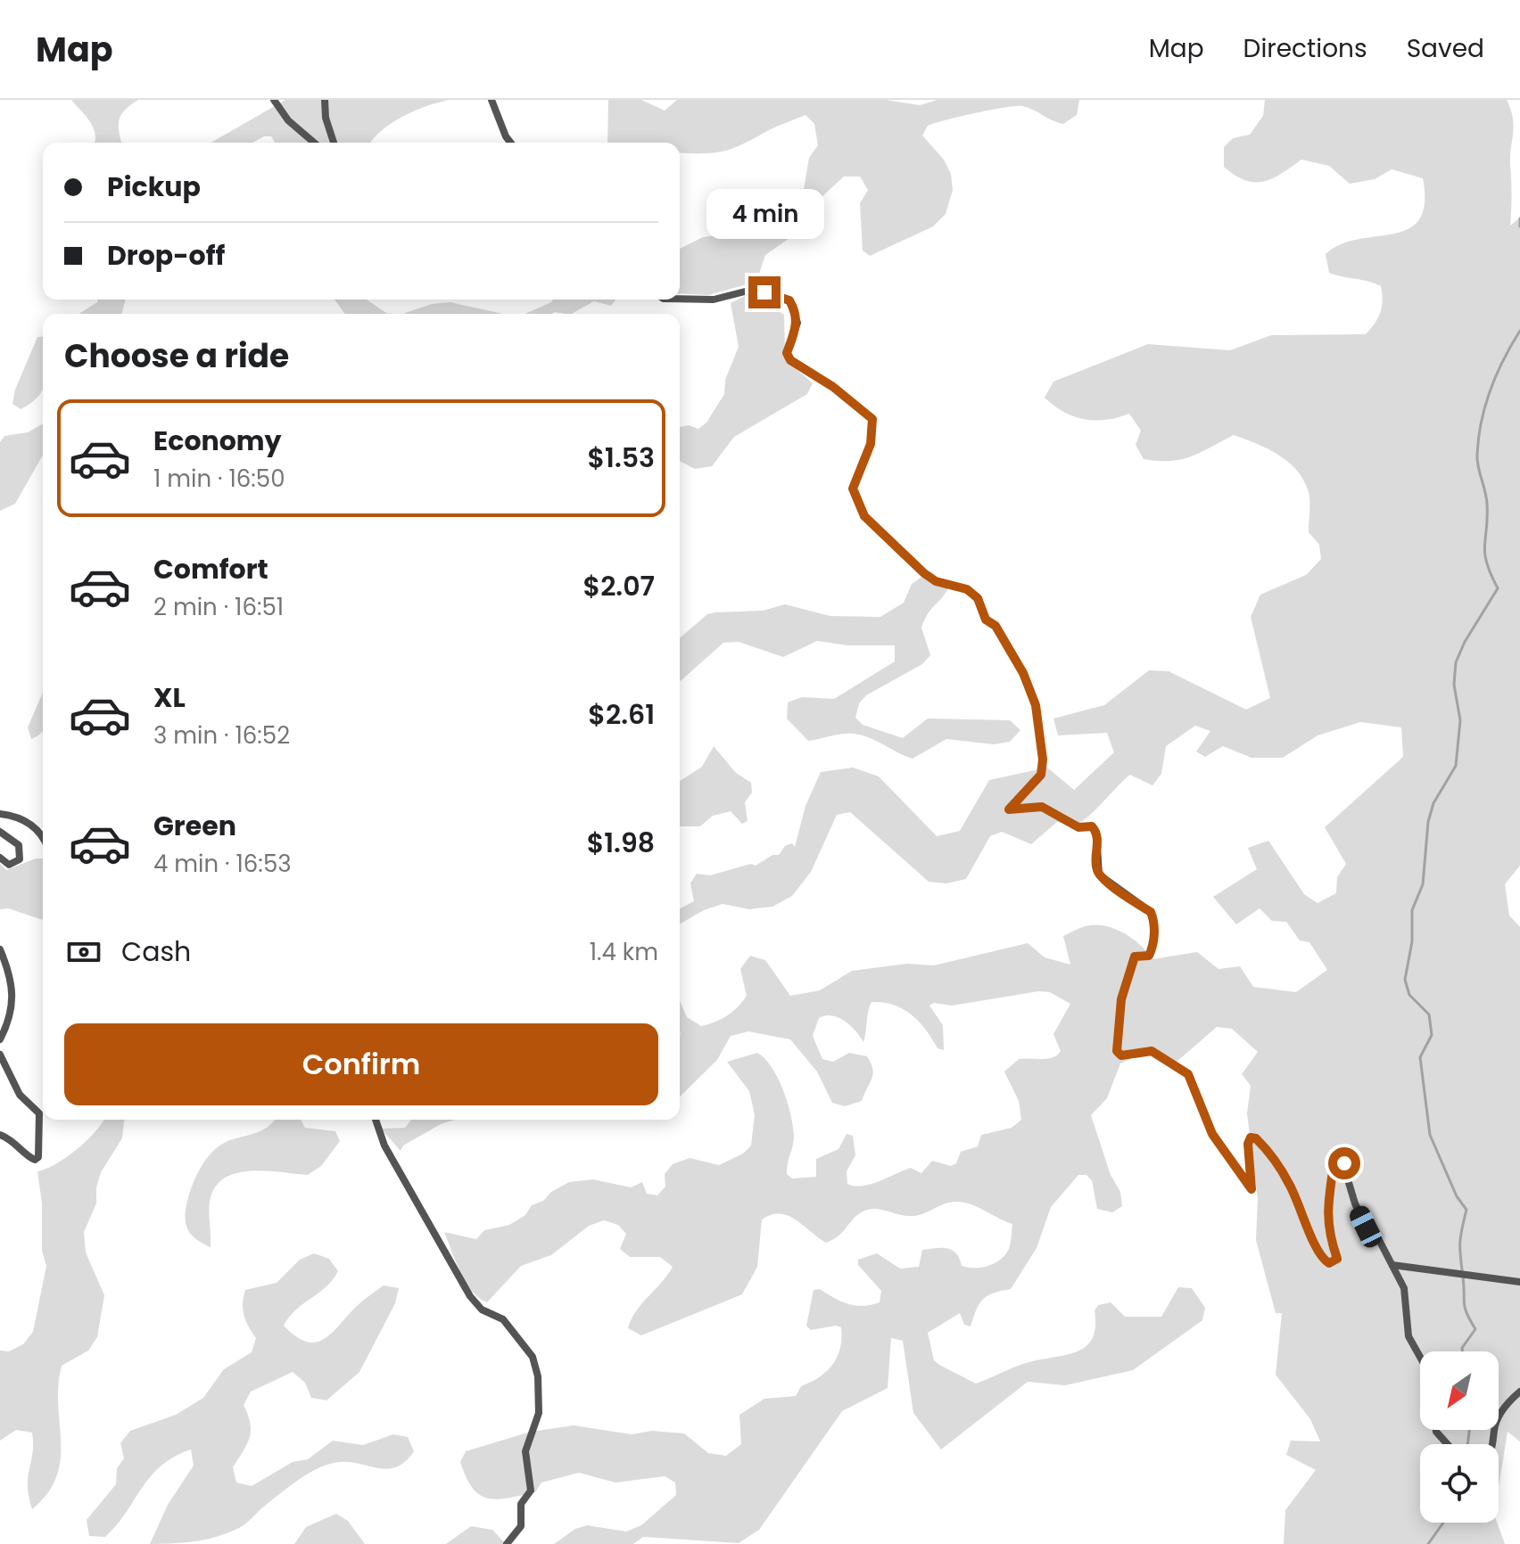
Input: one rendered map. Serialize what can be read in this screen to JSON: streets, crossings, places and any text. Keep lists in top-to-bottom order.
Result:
{
  "north": "bottom left",
  "page": {
    "header": "Map",
    "nav": ["Map", "Directions", "Saved"],
    "banner": ["Pickup", "Drop-off"],
    "bubble": "4 min",
    "heading": "Choose a ride",
    "list": [
      {
        "name": "Economy",
        "note": "1 min · 16:50",
        "value": "$1.53"
      },
      {
        "name": "Comfort",
        "note": "2 min · 16:51",
        "value": "$2.07"
      },
      {
        "name": "XL",
        "note": "3 min · 16:52",
        "value": "$2.61"
      },
      {
        "name": "Green",
        "note": "4 min · 16:53",
        "value": "$1.98"
      }
    ],
    "pay": ["Cash", "1.4 km"],
    "buttons": "Confirm"
  }
}
